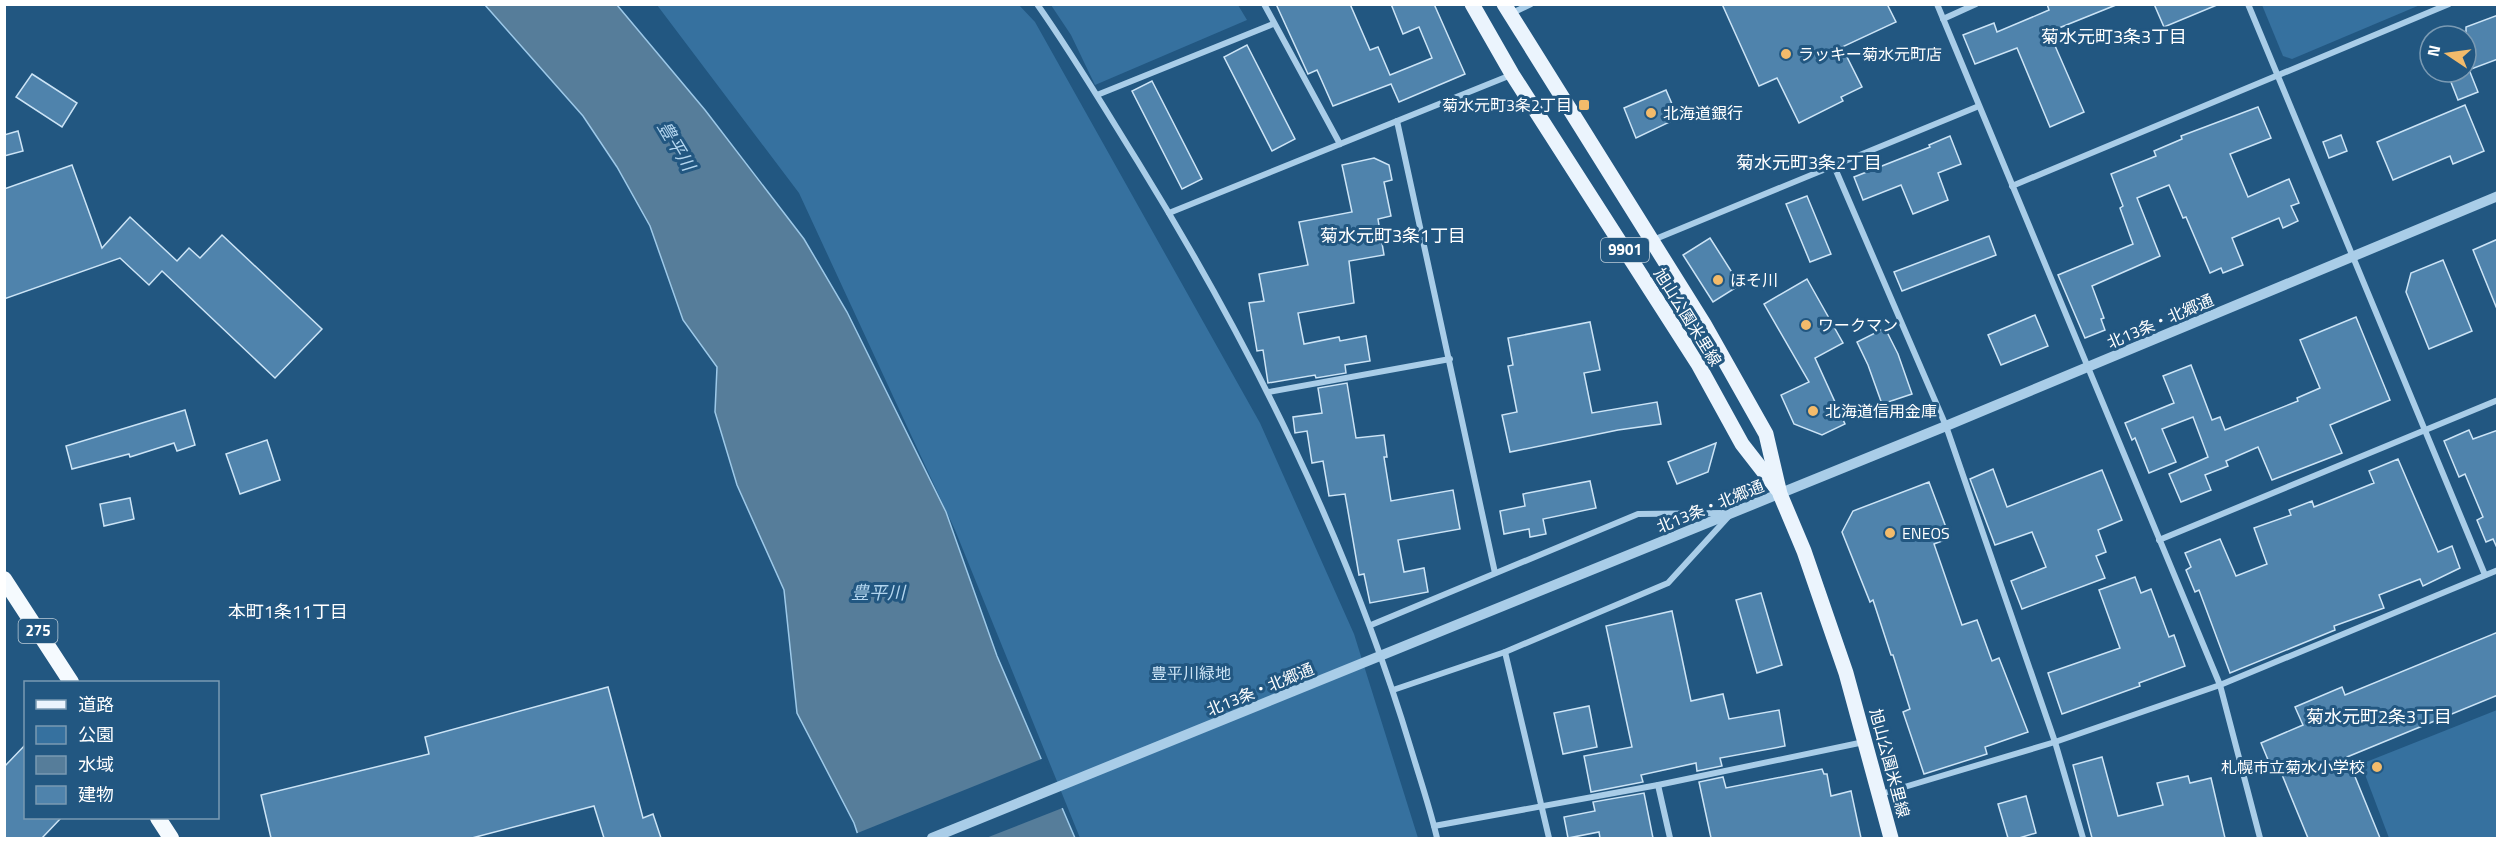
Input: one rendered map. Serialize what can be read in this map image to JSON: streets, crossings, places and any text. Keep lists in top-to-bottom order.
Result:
{
  "streets": {
    "highway": ["275"],
    "main road": ["9901", "旭山公園米里線"],
    "street": ["北13条・北郷通"]
  },
  "crossings": [
    ["旭山公園米里線", "北13条・北郷通"]
  ],
  "districts": [
    "菊水元町3条3丁目",
    "菊水元町3条2丁目",
    "菊水元町3条1丁目",
    "本町1条11丁目",
    "菊水元町2条3丁目"
  ],
  "water": ["豊平川"],
  "parks": ["豊平川緑地"],
  "places": {
    "other": [
      "ラッキー菊水元町店",
      "北海道銀行",
      "ほそ川",
      "ワークマン",
      "北海道信用金庫",
      "ENEOS",
      "札幌市立菊水小学校"
    ],
    "transit": ["菊水元町3条2丁目"]
  },
  "legend": [
    "道路",
    "公園",
    "水域",
    "建物"
  ],
  "north": "left"
}
